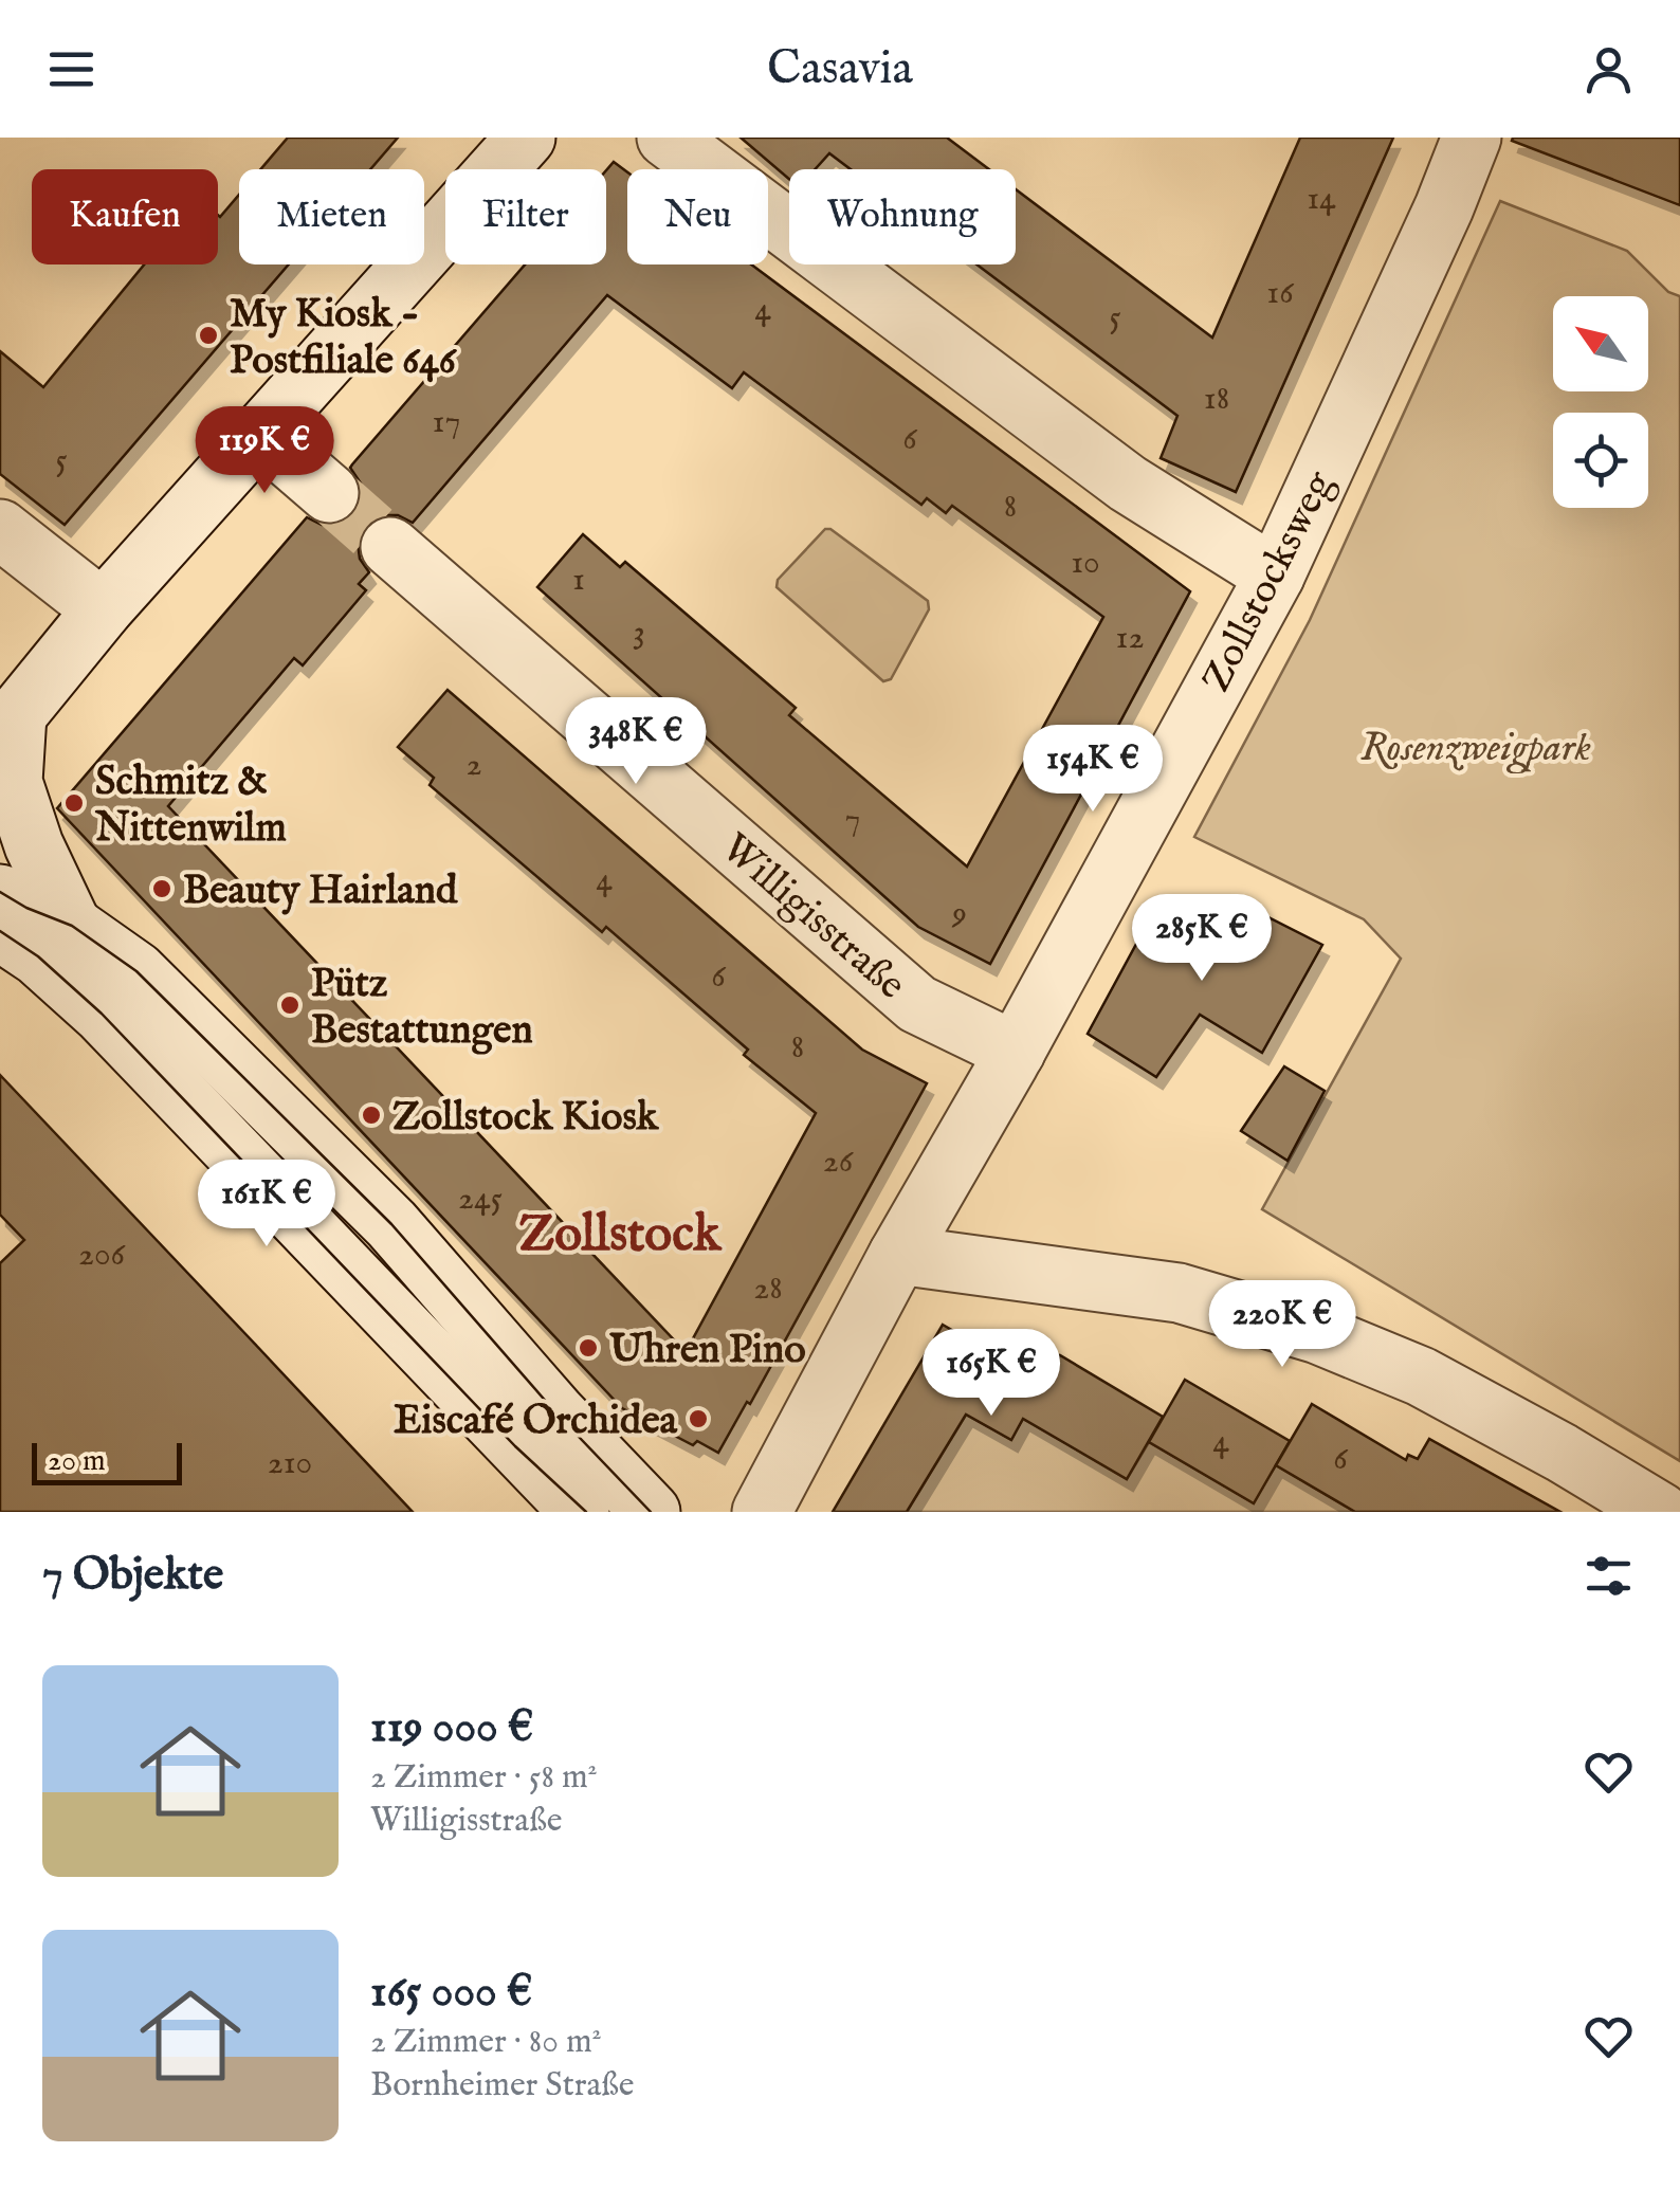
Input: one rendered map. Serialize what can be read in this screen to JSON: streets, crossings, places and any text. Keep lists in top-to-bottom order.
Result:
{
  "streets": {
    "street": ["Zollstocksweg", "Willigisstraße"]
  },
  "crossings": [
    ["Zollstocksweg", "Willigisstraße"]
  ],
  "districts": ["Zollstock"],
  "parks": ["Rosenzweigpark"],
  "places": [
    "My Kiosk - Postfiliale 646",
    "Schmitz & Nittenwilm",
    "Beauty Hairland",
    "Pütz Bestattungen",
    "Zollstock Kiosk",
    "Uhren Pino",
    "Eiscafé Orchidea"
  ],
  "house_numbers": [
    "14",
    "16",
    "4",
    "5",
    "18",
    "17",
    "6",
    "5",
    "8",
    "10",
    "1",
    "3",
    "12",
    "2",
    "7",
    "4",
    "9",
    "6",
    "8",
    "26",
    "245",
    "206",
    "28",
    "4",
    "6",
    "210"
  ],
  "scale_bar": "20 m",
  "north": "top left",
  "page": {
    "header": "Casavia",
    "chip": [
      "Kaufen",
      "Mieten",
      "Filter",
      "Neu",
      "Wohnung"
    ],
    "price": [
      "119K €",
      "348K €",
      "154K €",
      "285K €",
      "161K €",
      "220K €",
      "165K €"
    ],
    "scale": "20 m",
    "heading": "7 Objekte",
    "list": [
      {
        "name": "119 000 €",
        "note": "2 Zimmer · 58 m² · Willigisstraße"
      },
      {
        "name": "165 000 €",
        "note": "2 Zimmer · 80 m² · Bornheimer Straße"
      }
    ]
  }
}
